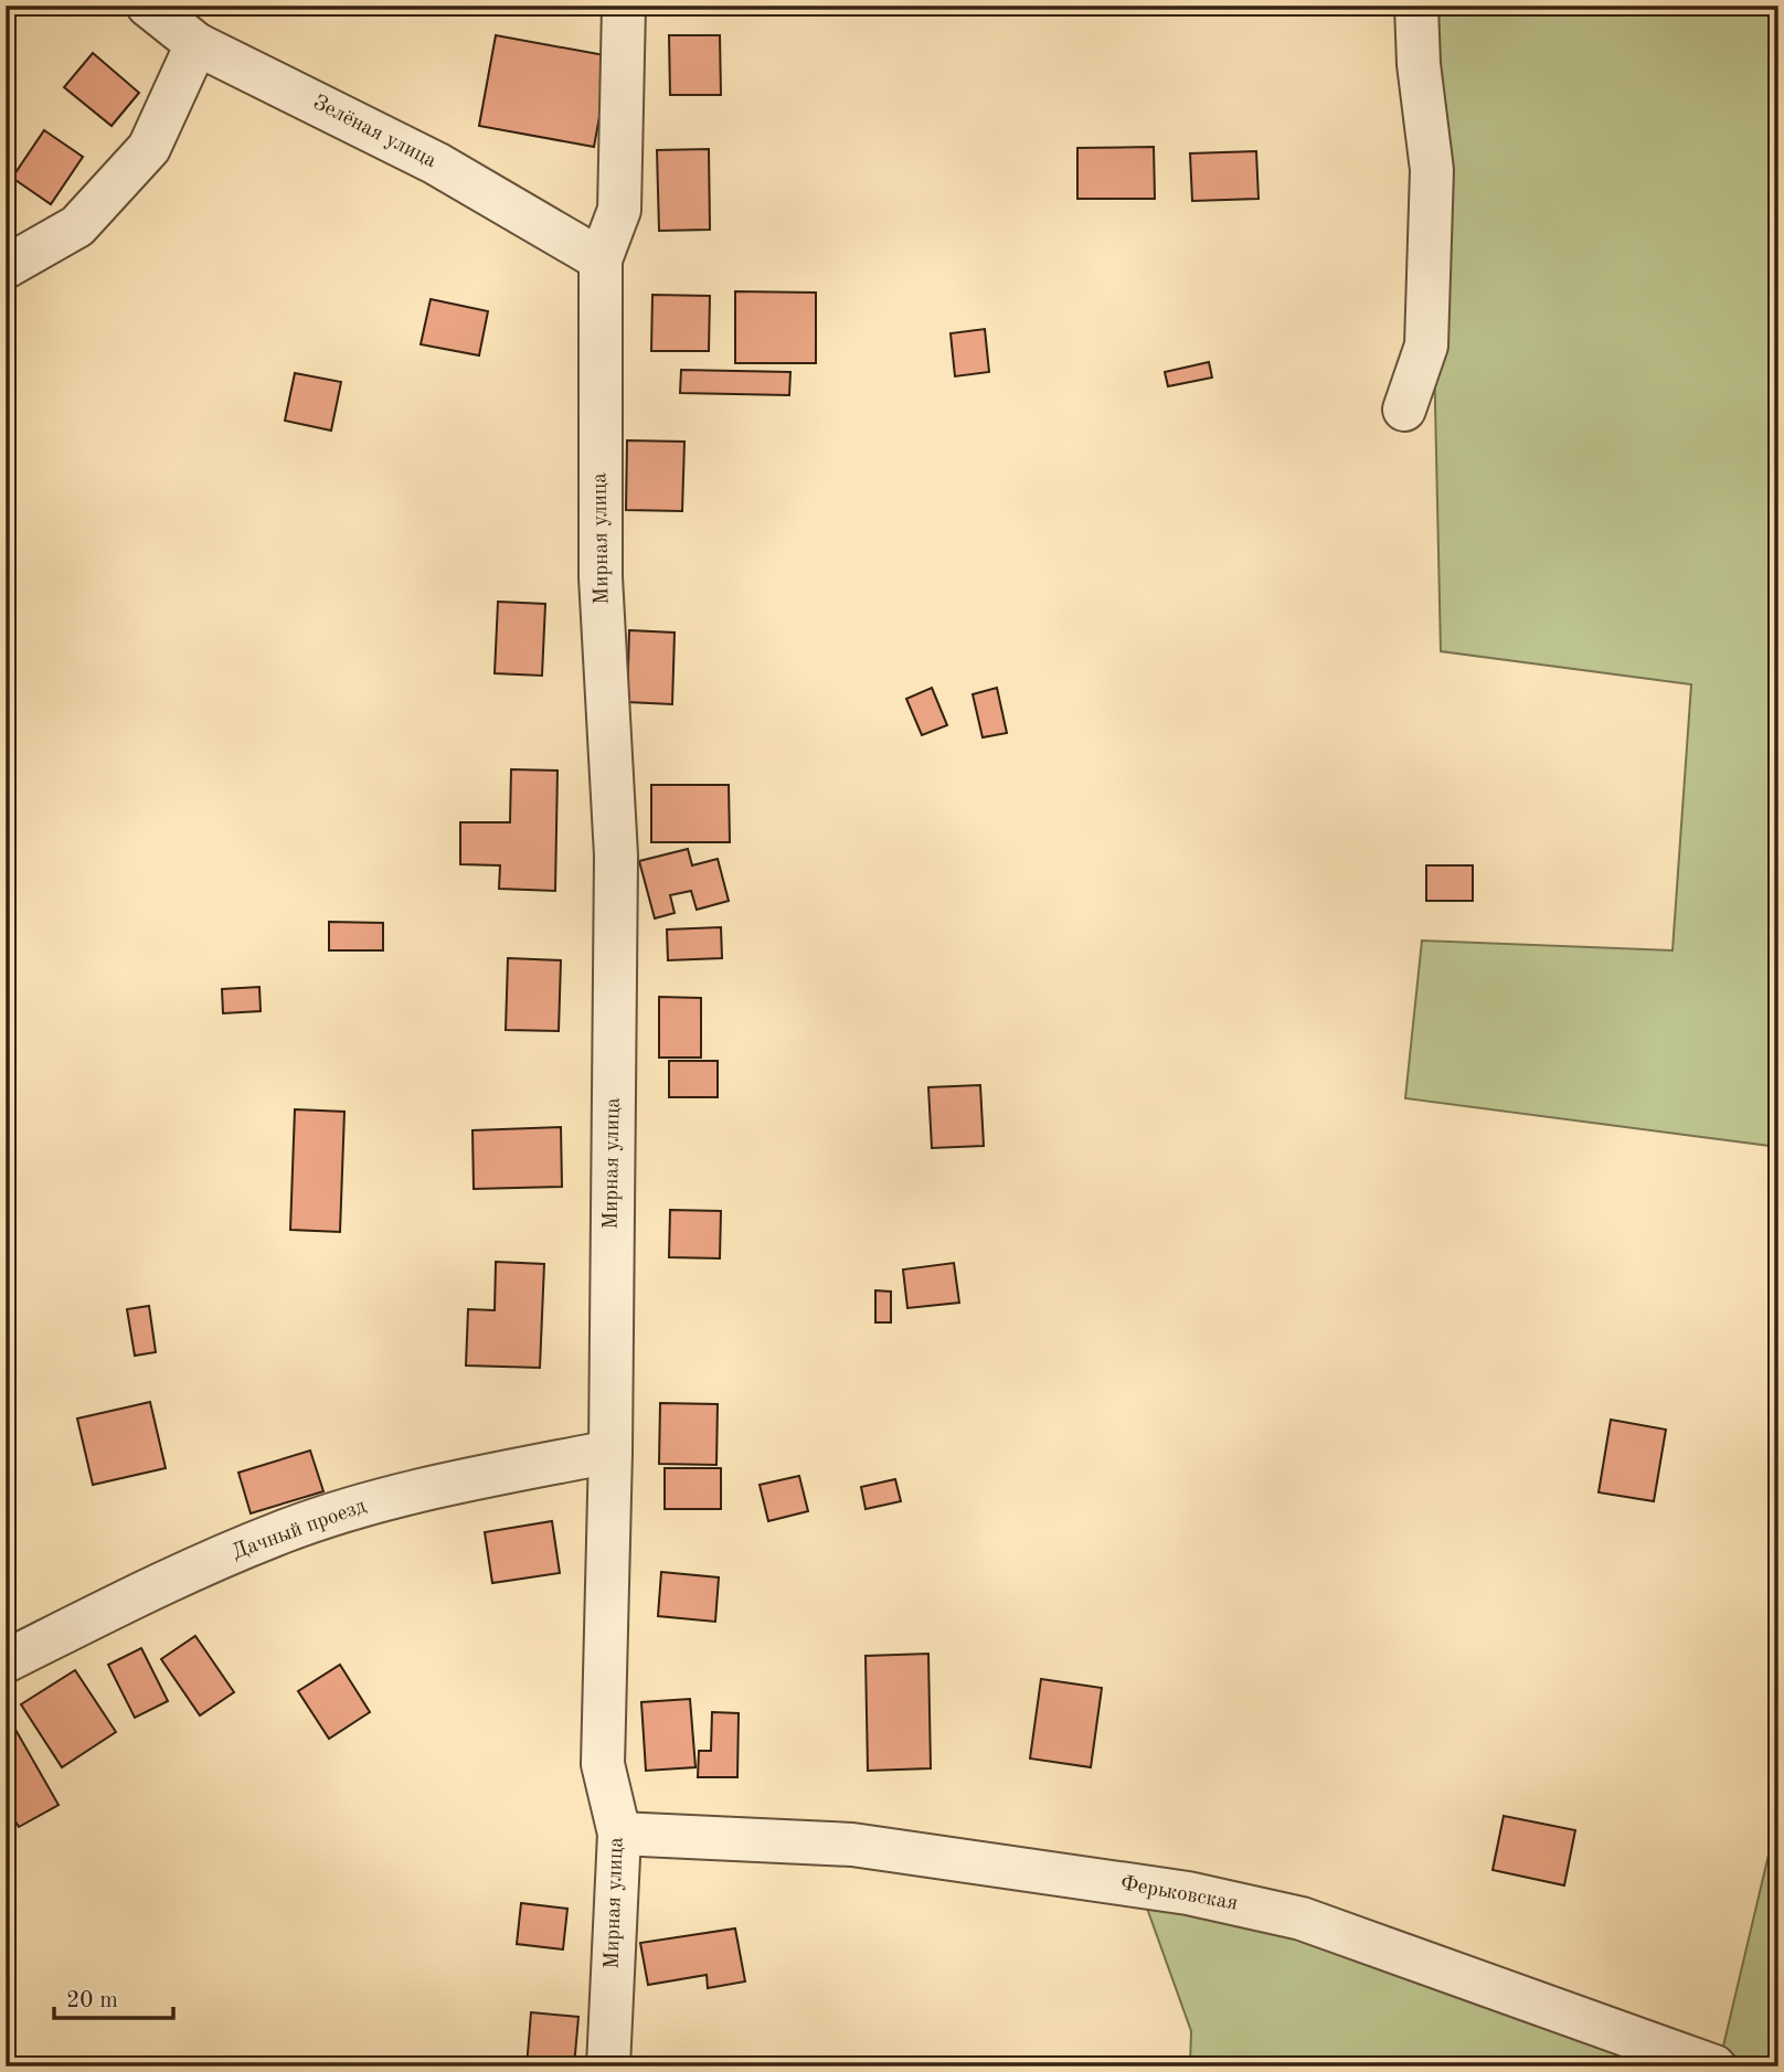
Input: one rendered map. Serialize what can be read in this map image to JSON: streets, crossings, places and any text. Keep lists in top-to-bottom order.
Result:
{
  "streets": {
    "street": [
      "Зелёная улица",
      "Мирная улица",
      "Дачный проезд",
      "Ферьковская"
    ]
  },
  "crossings": [
    ["Зелёная улица", "Мирная улица"],
    ["Мирная улица", "Дачный проезд"],
    ["Мирная улица", "Ферьковская"]
  ],
  "scale_bar": "20 m"
}
